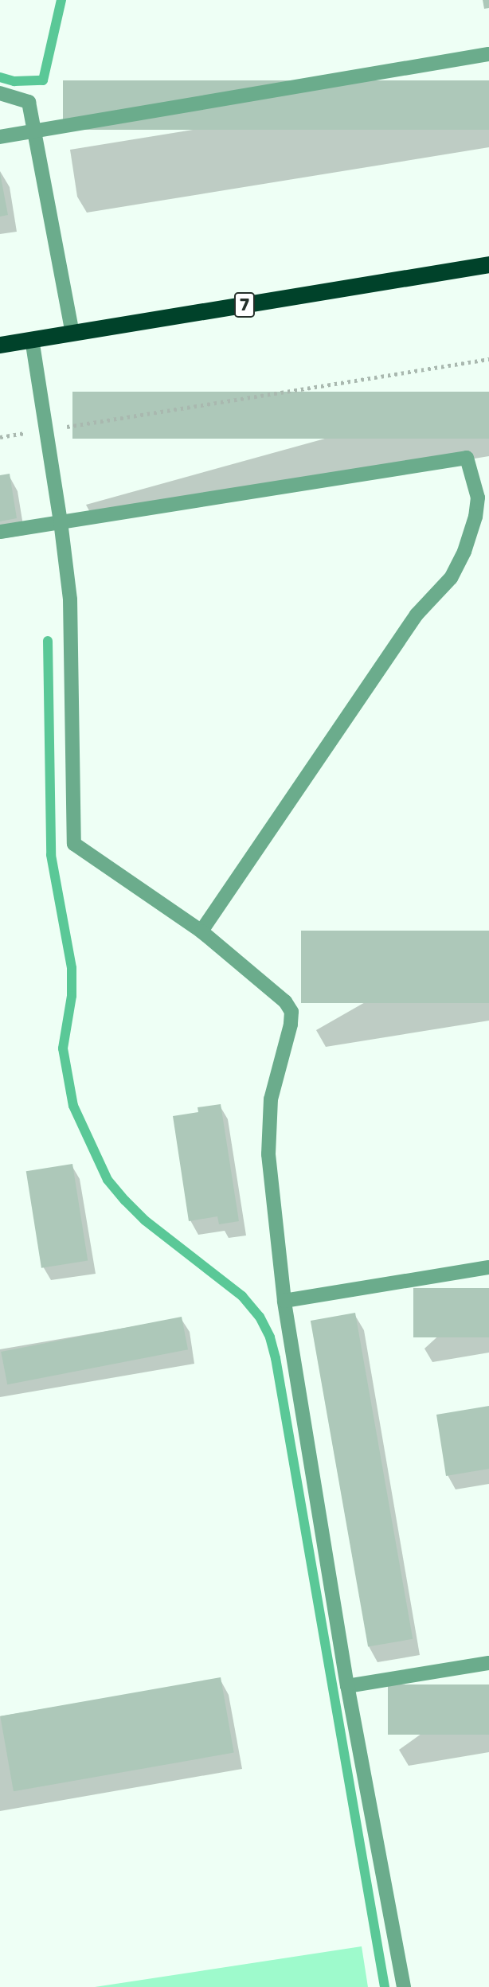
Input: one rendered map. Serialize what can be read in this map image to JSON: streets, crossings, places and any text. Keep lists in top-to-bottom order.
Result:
{
  "streets": {
    "highway": ["7"]
  }
}
